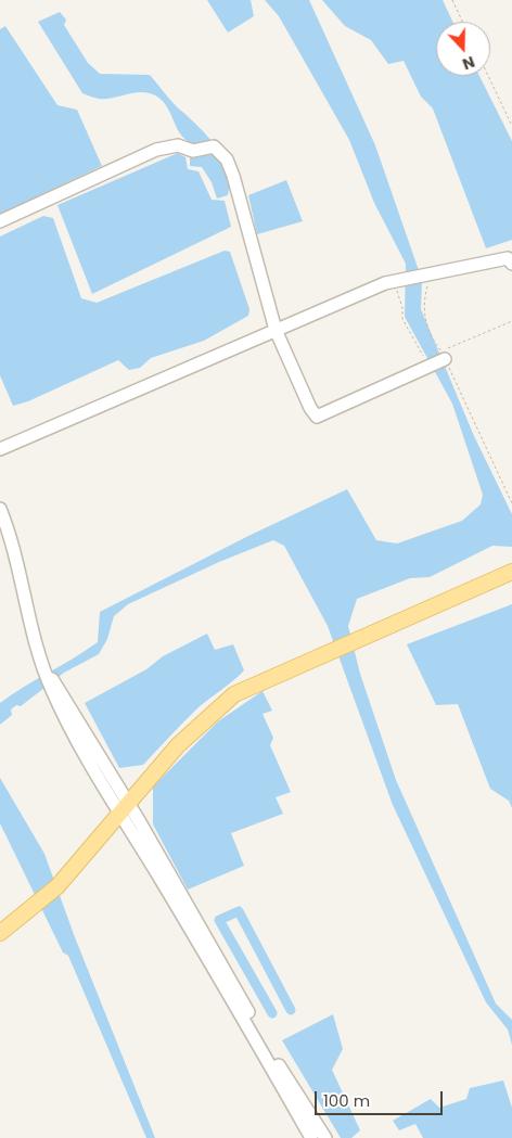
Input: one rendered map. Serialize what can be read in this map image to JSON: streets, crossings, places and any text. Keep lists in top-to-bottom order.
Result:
{
  "scale_bar": "100 m",
  "north": "bottom"
}
